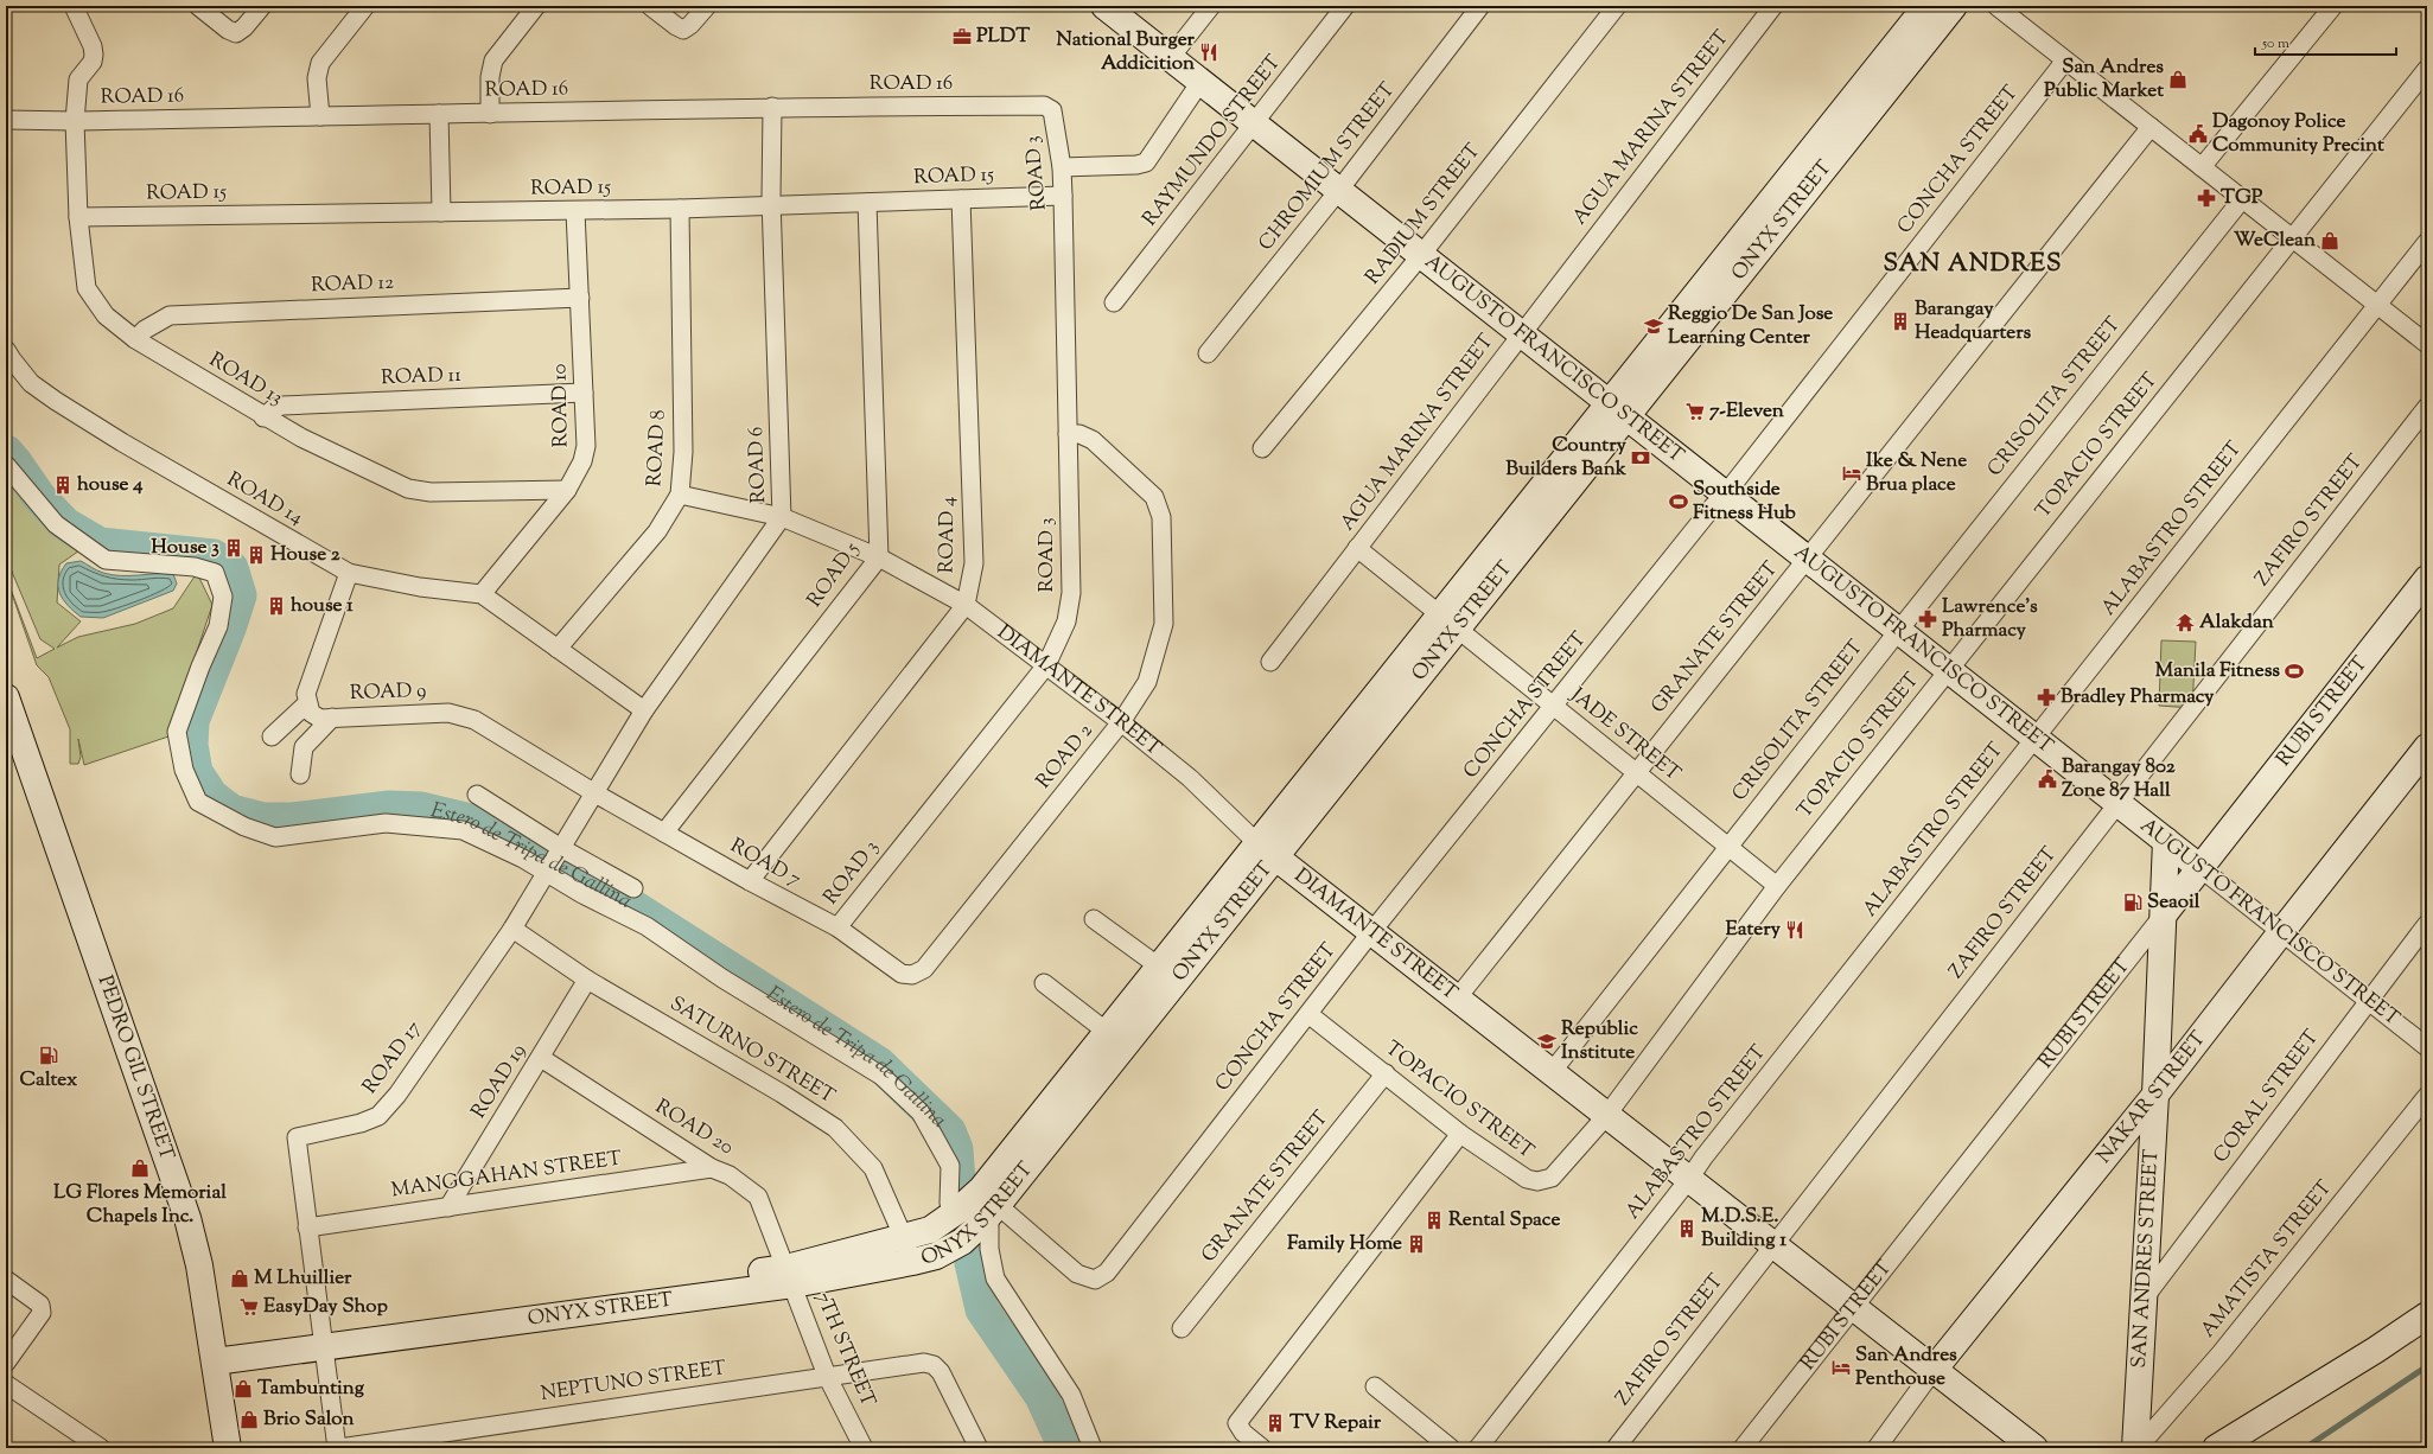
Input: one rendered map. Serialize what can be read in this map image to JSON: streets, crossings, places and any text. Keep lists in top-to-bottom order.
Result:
{
  "streets": {
    "street": [
      "ROAD 16",
      "AGUA MARINA STREET",
      "RAYMUNDO STREET",
      "CONCHA STREET",
      "CHROMIUM STREET",
      "ROAD 3",
      "ROAD 15",
      "RADIUM STREET",
      "ONYX STREET",
      "ROAD 12",
      "AUGUSTO FRANCISCO STREET",
      "ROAD 11",
      "ROAD 13",
      "CRISOLITA STREET",
      "ROAD 10",
      "TOPACIO STREET",
      "ROAD 8",
      "ROAD 6",
      "ROAD 14",
      "ZAFIRO STREET",
      "ALABASTRO STREET",
      "ROAD 4",
      "ROAD 5",
      "GRANATE STREET",
      "DIAMANTE STREET",
      "ROAD 9",
      "RUBI STREET",
      "JADE STREET",
      "ROAD 2",
      "ROAD 7",
      "SATURNO STREET",
      "ROAD 17",
      "PEDRO GIL STREET",
      "ROAD 19",
      "CORAL STREET",
      "NAKAR STREET",
      "ROAD 20",
      "MANGGAHAN STREET",
      "SAN ANDRES STREET",
      "AMATISTA STREET",
      "7TH STREET",
      "NEPTUNO STREET"
    ]
  },
  "crossings": [
    ["ROAD 16", "ROAD 3"],
    ["ROAD 16", "ROAD 13"],
    ["ROAD 16", "ROAD 6"],
    ["AGUA MARINA STREET", "AUGUSTO FRANCISCO STREET"],
    ["AGUA MARINA STREET", "JADE STREET"],
    ["RAYMUNDO STREET", "AUGUSTO FRANCISCO STREET"],
    ["CONCHA STREET", "ONYX STREET"],
    ["CONCHA STREET", "AUGUSTO FRANCISCO STREET"],
    ["CONCHA STREET", "TOPACIO STREET"],
    ["CONCHA STREET", "DIAMANTE STREET"],
    ["CONCHA STREET", "JADE STREET"],
    ["CHROMIUM STREET", "AUGUSTO FRANCISCO STREET"],
    ["ROAD 3", "ROAD 15"],
    ["ROAD 3", "DIAMANTE STREET"],
    ["ROAD 3", "ROAD 2"],
    ["ROAD 3", "ROAD 7"],
    ["ROAD 15", "ROAD 13"],
    ["ROAD 15", "ROAD 10"],
    ["ROAD 15", "ROAD 8"],
    ["ROAD 15", "ROAD 6"],
    ["ROAD 15", "ROAD 4"],
    ["ROAD 15", "ROAD 5"],
    ["RADIUM STREET", "AUGUSTO FRANCISCO STREET"],
    ["ONYX STREET", "AUGUSTO FRANCISCO STREET"],
    ["ONYX STREET", "DIAMANTE STREET"],
    ["ONYX STREET", "JADE STREET"],
    ["ONYX STREET", "SATURNO STREET"],
    ["ONYX STREET", "ROAD 17"],
    ["ONYX STREET", "PEDRO GIL STREET"],
    ["ONYX STREET", "ROAD 20"],
    ["ONYX STREET", "7TH STREET"],
    ["ROAD 12", "ROAD 13"],
    ["ROAD 12", "ROAD 10"],
    ["AUGUSTO FRANCISCO STREET", "CRISOLITA STREET"],
    ["AUGUSTO FRANCISCO STREET", "TOPACIO STREET"],
    ["AUGUSTO FRANCISCO STREET", "ZAFIRO STREET"],
    ["AUGUSTO FRANCISCO STREET", "ALABASTRO STREET"],
    ["AUGUSTO FRANCISCO STREET", "GRANATE STREET"],
    ["AUGUSTO FRANCISCO STREET", "RUBI STREET"],
    ["AUGUSTO FRANCISCO STREET", "CORAL STREET"],
    ["AUGUSTO FRANCISCO STREET", "NAKAR STREET"],
    ["AUGUSTO FRANCISCO STREET", "SAN ANDRES STREET"],
    ["ROAD 11", "ROAD 13"],
    ["ROAD 11", "ROAD 10"],
    ["ROAD 13", "ROAD 10"],
    ["CRISOLITA STREET", "DIAMANTE STREET"],
    ["CRISOLITA STREET", "JADE STREET"],
    ["ROAD 10", "ROAD 14"],
    ["TOPACIO STREET", "GRANATE STREET"],
    ["TOPACIO STREET", "DIAMANTE STREET"],
    ["TOPACIO STREET", "JADE STREET"],
    ["ROAD 8", "DIAMANTE STREET"],
    ["ROAD 6", "DIAMANTE STREET"],
    ["ROAD 6", "ROAD 9"],
    ["ROAD 6", "ROAD 7"],
    ["ROAD 6", "ROAD 17"],
    ["ZAFIRO STREET", "DIAMANTE STREET"],
    ["ALABASTRO STREET", "DIAMANTE STREET"],
    ["ROAD 4", "DIAMANTE STREET"],
    ["ROAD 4", "ROAD 7"],
    ["ROAD 5", "DIAMANTE STREET"],
    ["ROAD 5", "ROAD 7"],
    ["GRANATE STREET", "DIAMANTE STREET"],
    ["GRANATE STREET", "JADE STREET"],
    ["DIAMANTE STREET", "RUBI STREET"],
    ["DIAMANTE STREET", "ROAD 2"],
    ["DIAMANTE STREET", "NAKAR STREET"],
    ["ROAD 9", "ROAD 7"],
    ["ROAD 9", "ROAD 17"],
    ["RUBI STREET", "SAN ANDRES STREET"],
    ["ROAD 2", "ROAD 7"],
    ["ROAD 7", "ROAD 17"],
    ["SATURNO STREET", "ROAD 17"],
    ["SATURNO STREET", "ROAD 19"],
    ["ROAD 17", "MANGGAHAN STREET"],
    ["ROAD 17", "NEPTUNO STREET"],
    ["ROAD 19", "ROAD 20"],
    ["ROAD 19", "MANGGAHAN STREET"],
    ["CORAL STREET", "SAN ANDRES STREET"],
    ["NAKAR STREET", "SAN ANDRES STREET"],
    ["ROAD 20", "MANGGAHAN STREET"],
    ["ROAD 20", "7TH STREET"],
    ["SAN ANDRES STREET", "AMATISTA STREET"],
    ["7TH STREET", "NEPTUNO STREET"]
  ],
  "districts": ["SAN ANDRES"],
  "water": ["Estero de Tripa de Gallina"],
  "places": {
    "office": ["PLDT"],
    "restaurant": ["National Burger Addicition", "Eatery"],
    "shop": [
      "San Andres Public Market",
      "WeClean",
      "LG Flores Memorial Chapels Inc.",
      "M Lhuillier",
      "Tambunting",
      "Brio Salon"
    ],
    "public building": ["Dagonoy Police Community Precint", "Barangay 802 Zone 87 Hall"],
    "pharmacy": ["TGP", "Lawrence's Pharmacy", "Bradley Pharmacy"],
    "building": [
      "Barangay Headquarters",
      "house 4",
      "House 3",
      "House 2",
      "house 1",
      "Rental Space",
      "M.D.S.E. Building 1",
      "Family Home",
      "TV Repair"
    ],
    "school or university": ["Reggio De San Jose Learning Center", "Republic Institute"],
    "supermarket": ["7-Eleven", "EasyDay Shop"],
    "bank": ["Country Builders Bank"],
    "hotel": ["Ike & Nene Brua place", "San Andres Penthouse"],
    "sports": ["Southside Fitness Hub", "Manila Fitness"],
    "temple": ["Alakdan"],
    "fuel station": ["Seaoil", "Caltex"]
  },
  "scale_bar": "50 m"
}
